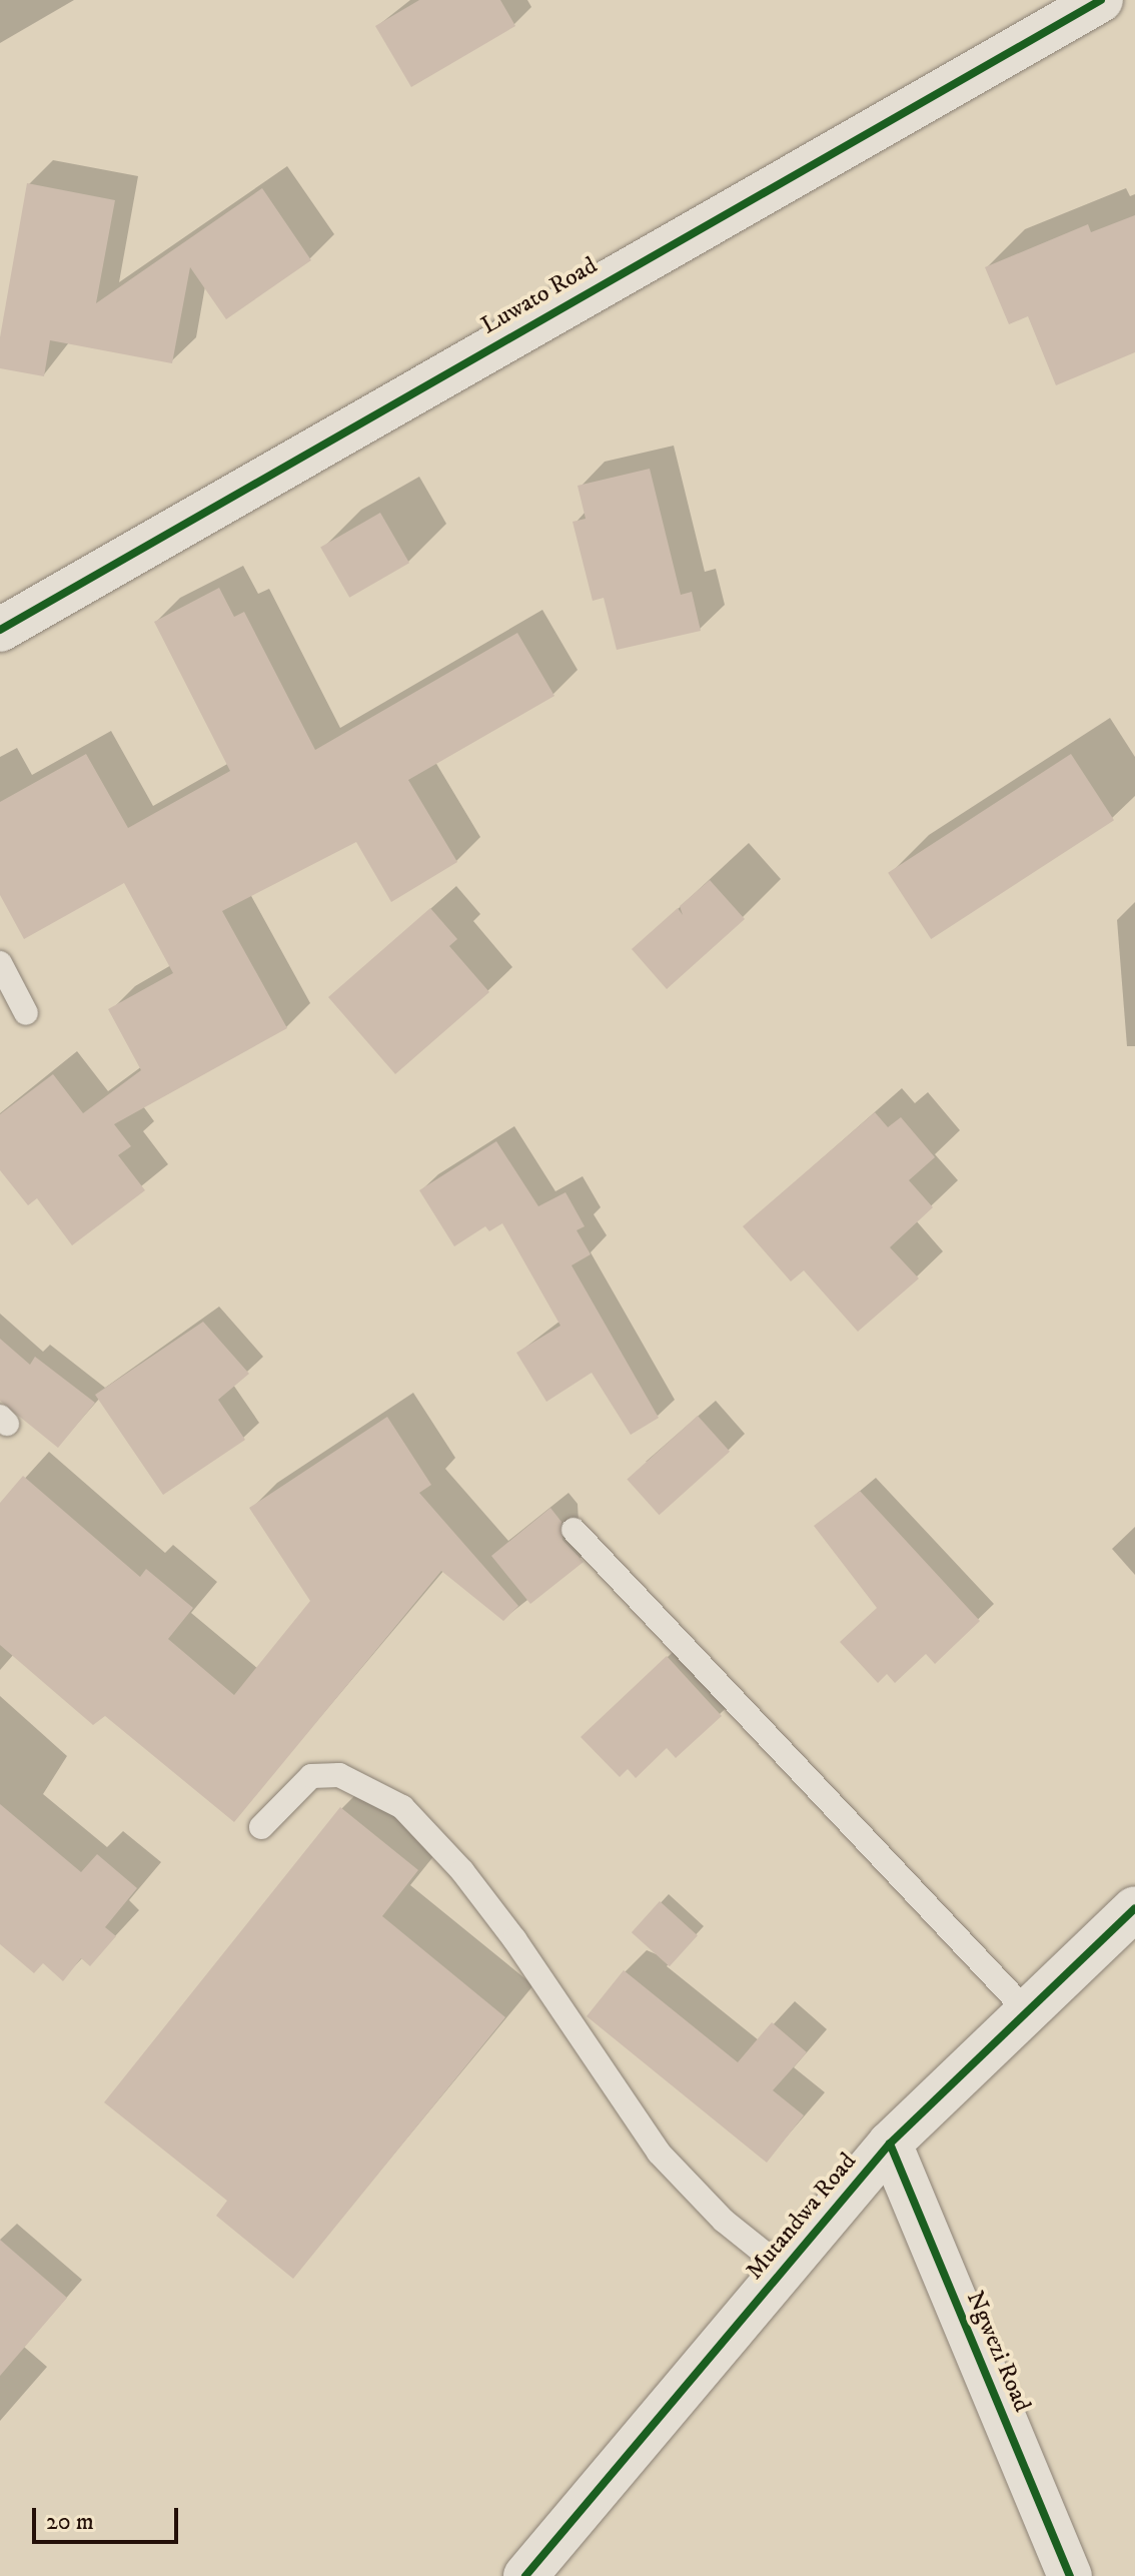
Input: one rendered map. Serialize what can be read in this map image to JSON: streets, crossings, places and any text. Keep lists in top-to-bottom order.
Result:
{
  "streets": {
    "street": ["Luwato Road", "Mutandwa Road", "Ngwezi Road"]
  },
  "crossings": [
    ["Mutandwa Road", "Ngwezi Road"]
  ],
  "scale_bar": "20 m"
}
